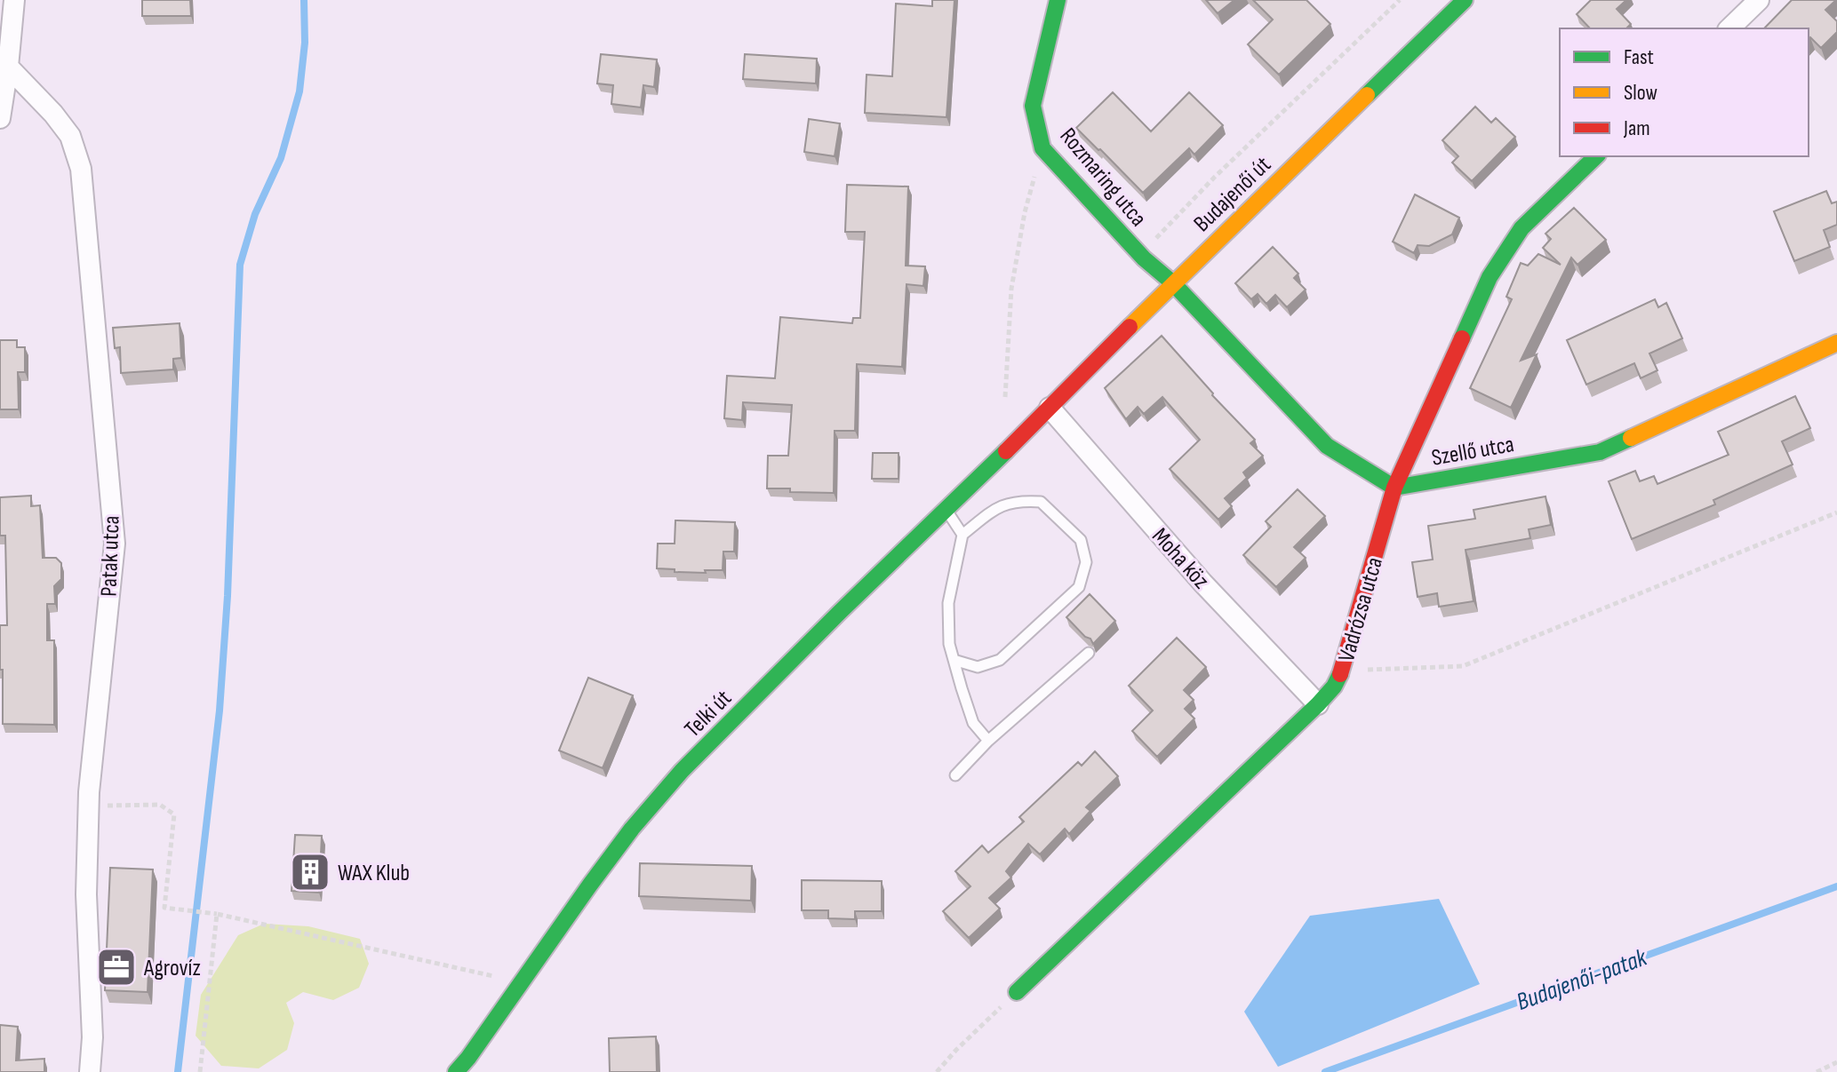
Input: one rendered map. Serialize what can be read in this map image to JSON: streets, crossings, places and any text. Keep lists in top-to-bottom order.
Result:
{
  "streets": {
    "street": [
      "Rozmaring utca",
      "Budajenői út",
      "Szellő utca",
      "Patak utca",
      "Moha köz",
      "Vadrózsa utca",
      "Telki út"
    ]
  },
  "crossings": [
    ["Rozmaring utca", "Budajenői út"],
    ["Budajenői út", "Moha köz"],
    ["Budajenői út", "Telki út"],
    ["Szellő utca", "Vadrózsa utca"],
    ["Moha köz", "Vadrózsa utca"]
  ],
  "water": ["Budajenői-patak"],
  "places": {
    "building": ["WAX Klub"],
    "office": ["Agrovíz"]
  },
  "legend": ["Fast", "Slow", "Jam"]
}
